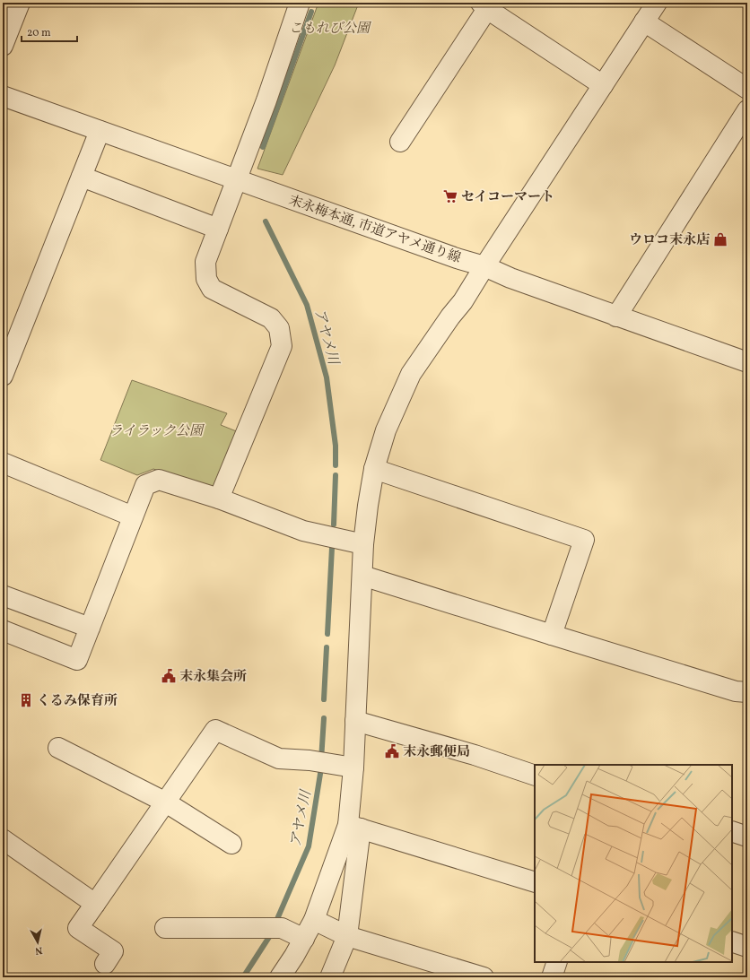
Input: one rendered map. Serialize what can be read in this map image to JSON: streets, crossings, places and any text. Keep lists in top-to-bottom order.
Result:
{
  "streets": {
    "street": ["末永梅本通, 市道アヤメ通り線"]
  },
  "water": ["アヤメ川"],
  "parks": ["こもれび公園", "ライラック公園"],
  "places": {
    "supermarket": ["セイコーマート"],
    "shop": ["ウロコ末永店"],
    "public building": ["末永集会所", "末永郵便局"],
    "building": ["くるみ保育所"]
  },
  "scale_bar": "20 m",
  "north": "bottom"
}
